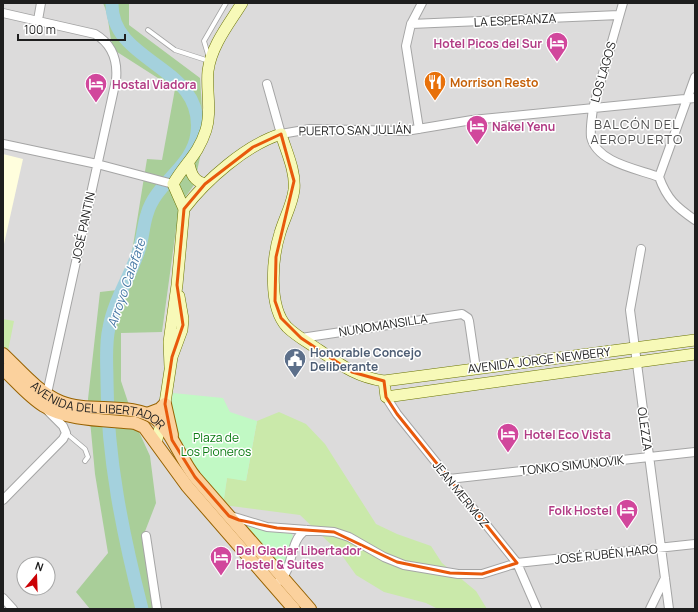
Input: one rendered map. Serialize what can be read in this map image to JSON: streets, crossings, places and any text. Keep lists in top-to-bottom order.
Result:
{
  "streets": {
    "main road": ["AVENIDA DEL LIBERTADOR"],
    "street": [
      "LA ESPERANZA",
      "LOS LAGOS",
      "PUERTO SAN JULIÁN",
      "JOSÉ PANTIN",
      "NUNOMANSILLA",
      "AVENIDA JORGE NEWBERY",
      "OLEZZA",
      "TONKO SIMUNOVIK",
      "JEAN MERMOZ",
      "JOSÉ RUBÉN HARO"
    ]
  },
  "crossings": [
    ["LA ESPERANZA", "LOS LAGOS"],
    ["LOS LAGOS", "PUERTO SAN JULIÁN"],
    ["PUERTO SAN JULIÁN", "AVENIDA JORGE NEWBERY"],
    ["JOSÉ PANTIN", "AVENIDA DEL LIBERTADOR"],
    ["NUNOMANSILLA", "AVENIDA JORGE NEWBERY"],
    ["AVENIDA JORGE NEWBERY", "OLEZZA"],
    ["AVENIDA JORGE NEWBERY", "JEAN MERMOZ"],
    ["AVENIDA DEL LIBERTADOR", "JOSÉ RUBÉN HARO"],
    ["OLEZZA", "TONKO SIMUNOVIK"],
    ["OLEZZA", "JOSÉ RUBÉN HARO"],
    ["TONKO SIMUNOVIK", "JEAN MERMOZ"],
    ["JEAN MERMOZ", "JOSÉ RUBÉN HARO"]
  ],
  "districts": ["BALCÓN DEL AEROPUERTO"],
  "water": ["Arroyo Calafate"],
  "parks": ["Plaza de Los Pioneros"],
  "places": {
    "hotel": [
      "Hotel Picos del Sur",
      "Hostal Viadora",
      "Nakel Yenu",
      "Hotel Eco Vista",
      "Folk Hostel",
      "Del Glaciar Libertador Hostel & Suites"
    ],
    "restaurant": ["Morrison Resto"],
    "public building": ["Honorable Concejo Deliberante"]
  },
  "scale_bar": "100 m",
  "north": "top"
}
